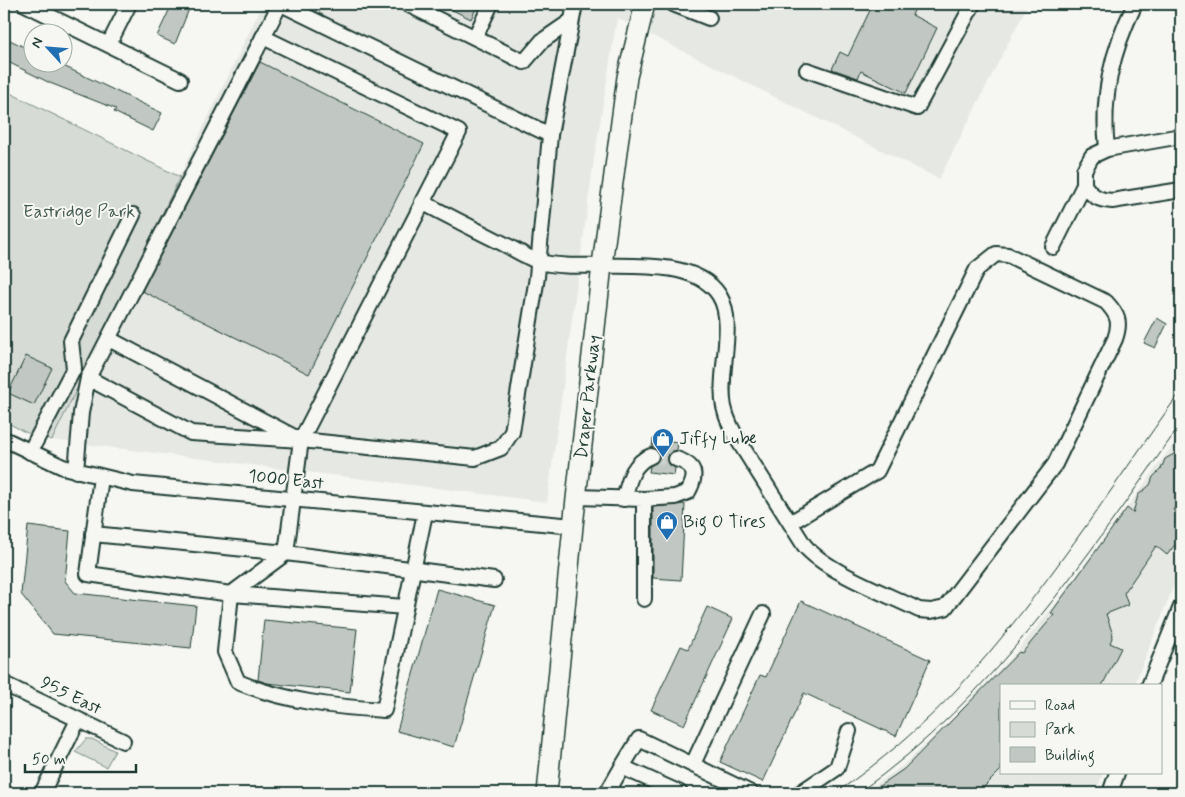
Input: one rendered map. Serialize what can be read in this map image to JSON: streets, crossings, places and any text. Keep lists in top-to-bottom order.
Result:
{
  "streets": {
    "main road": ["Draper Parkway"],
    "street": ["1000 East", "955 East"]
  },
  "crossings": [
    ["Draper Parkway", "1000 East"]
  ],
  "parks": ["Eastridge Park"],
  "places": {
    "shop": ["Jiffy Lube", "Big O Tires"]
  },
  "legend": ["Road", "Park", "Building"],
  "scale_bar": "50 m",
  "north": "top left"
}
